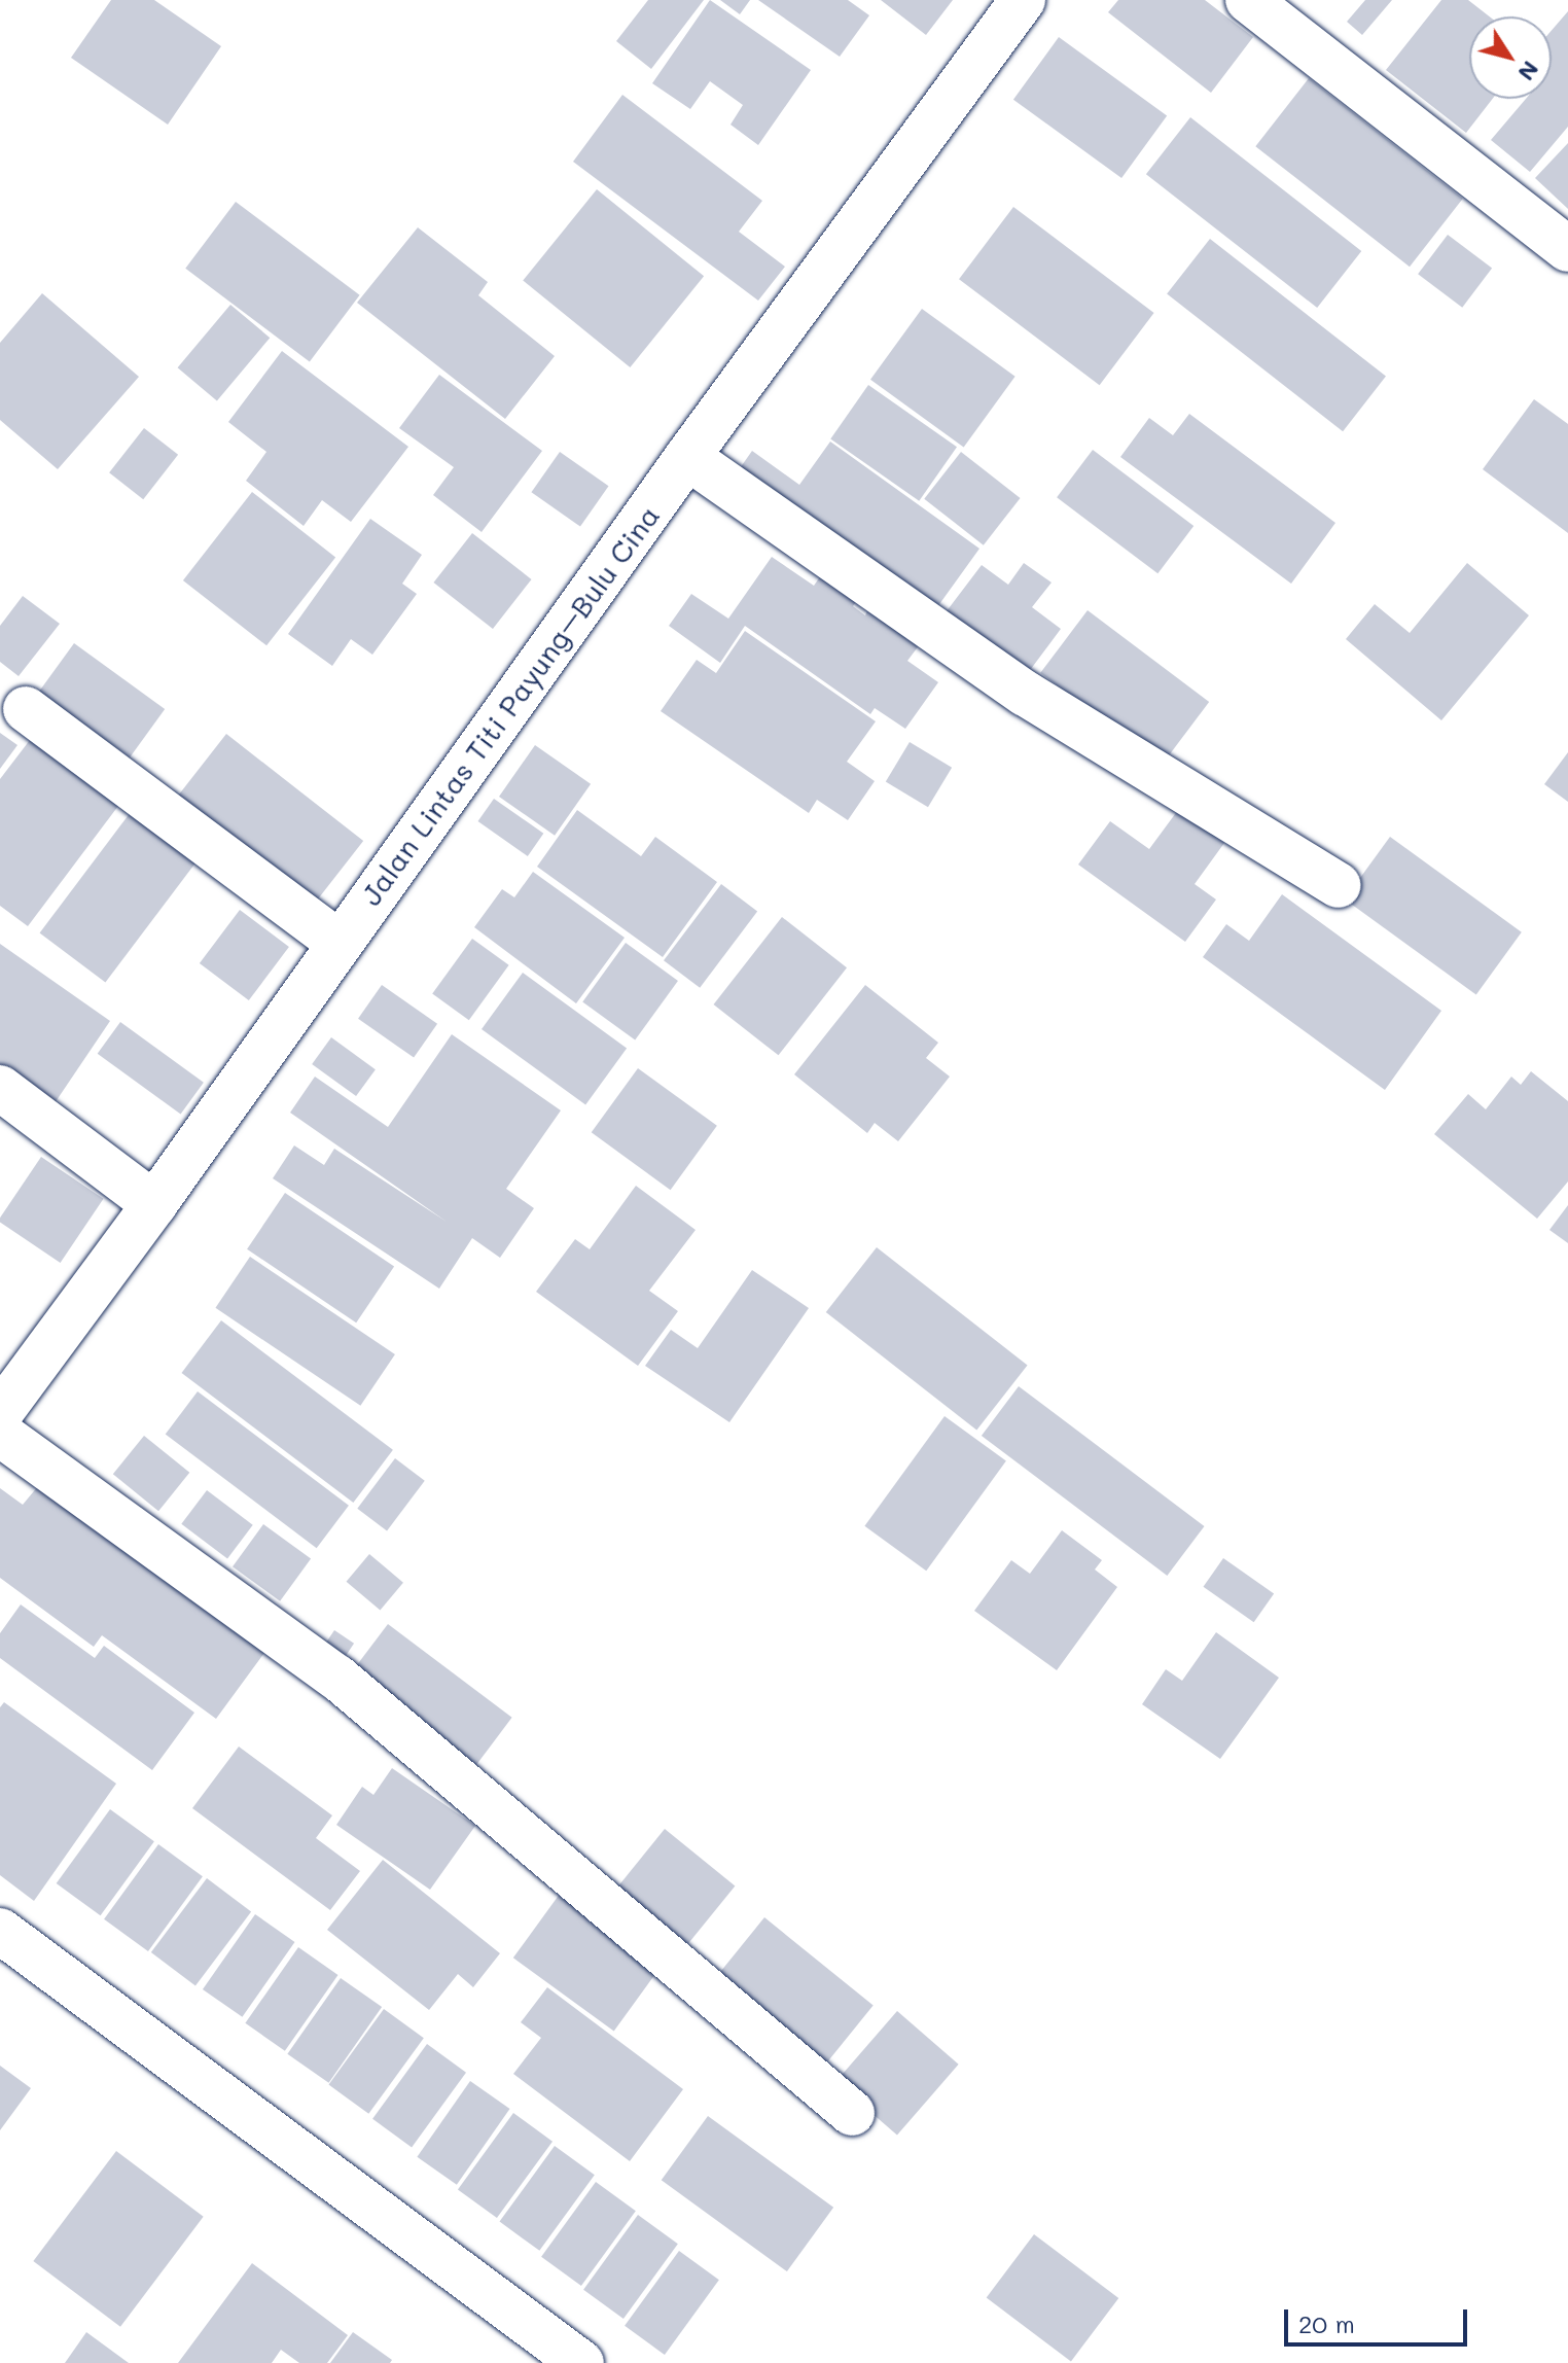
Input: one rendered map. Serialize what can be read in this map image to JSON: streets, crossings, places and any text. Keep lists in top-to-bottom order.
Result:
{
  "streets": {
    "street": ["Jalan Lintas Titi Payung–Bulu Cina"]
  },
  "scale_bar": "20 m",
  "north": "bottom right"
}
